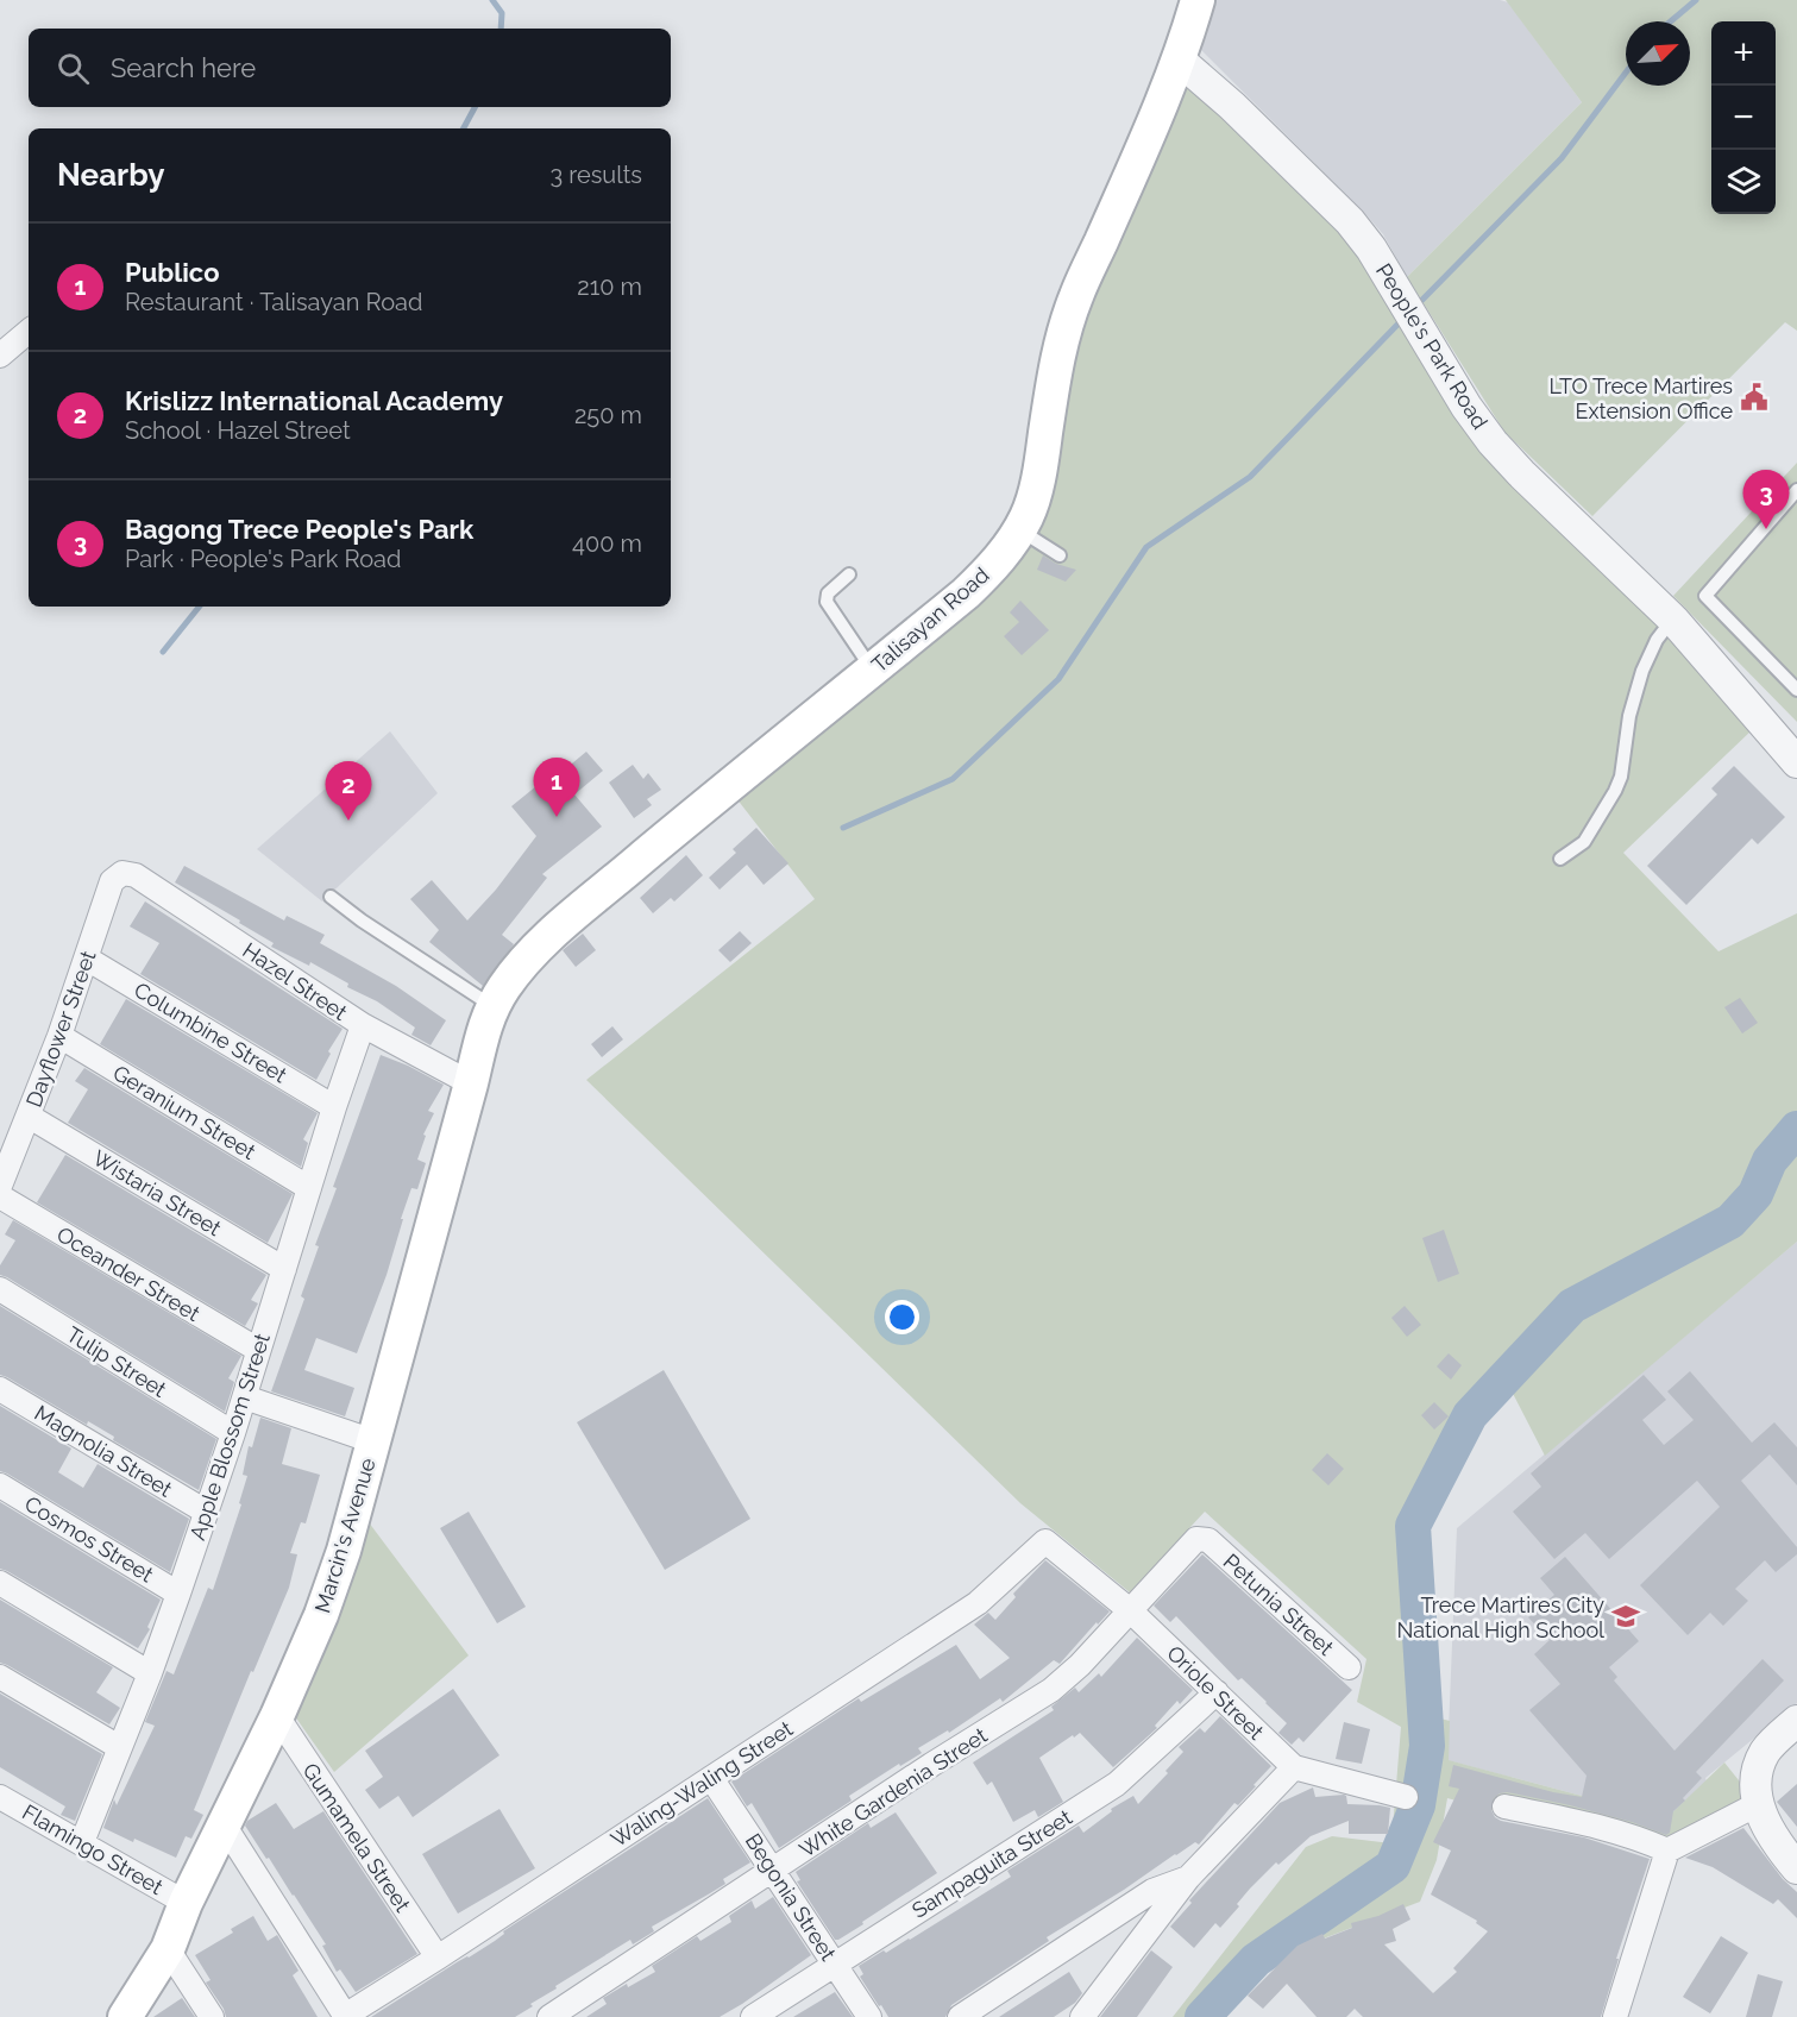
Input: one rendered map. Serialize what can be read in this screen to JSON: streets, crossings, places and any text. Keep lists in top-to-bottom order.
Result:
{
  "streets": {
    "main road": ["Talisayan Road", "Marcin's Avenue"],
    "street": [
      "People's Park Road",
      "Hazel Street",
      "Dayflower Street",
      "Columbine Street",
      "Geranium Street",
      "Wistaria Street",
      "Oceander Street",
      "Tulip Street",
      "Apple Blossom Street",
      "Magnolia Street",
      "Cosmos Street",
      "Petunia Street",
      "Oriole Street",
      "Waling-Waling Street",
      "White Gardenia Street",
      "Gumamela Street",
      "Flamingo Street",
      "Sampaguita Street",
      "Begonia Street"
    ]
  },
  "crossings": [
    ["People's Park Road", "Talisayan Road"],
    ["Talisayan Road", "Marcin's Avenue"],
    ["Hazel Street", "Dayflower Street"],
    ["Hazel Street", "Apple Blossom Street"],
    ["Hazel Street", "Marcin's Avenue"],
    ["Dayflower Street", "Columbine Street"],
    ["Dayflower Street", "Geranium Street"],
    ["Dayflower Street", "Wistaria Street"],
    ["Columbine Street", "Apple Blossom Street"],
    ["Geranium Street", "Apple Blossom Street"],
    ["Wistaria Street", "Apple Blossom Street"],
    ["Oceander Street", "Apple Blossom Street"],
    ["Tulip Street", "Apple Blossom Street"],
    ["Apple Blossom Street", "Magnolia Street"],
    ["Apple Blossom Street", "Cosmos Street"],
    ["Apple Blossom Street", "Flamingo Street"],
    ["Marcin's Avenue", "Gumamela Street"],
    ["Marcin's Avenue", "Flamingo Street"],
    ["Petunia Street", "White Gardenia Street"],
    ["Oriole Street", "Waling-Waling Street"],
    ["Oriole Street", "White Gardenia Street"],
    ["Oriole Street", "Sampaguita Street"],
    ["Waling-Waling Street", "Gumamela Street"],
    ["Waling-Waling Street", "Begonia Street"],
    ["White Gardenia Street", "Begonia Street"],
    ["Sampaguita Street", "Begonia Street"]
  ],
  "places": {
    "public building": ["LTO Trece Martires Extension Office"],
    "school or university": ["Trece Martires City National High School"]
  },
  "north": "top right",
  "page": {
    "map_buttons": ["+", "−"],
    "search": "Search here",
    "heading": ["Nearby", "3 results"],
    "list": [
      {
        "mark": "1",
        "name": "Publico",
        "note": "Restaurant · Talisayan Road",
        "value": "210 m"
      },
      {
        "mark": "2",
        "name": "Krislizz International Academy",
        "note": "School · Hazel Street",
        "value": "250 m"
      },
      {
        "mark": "3",
        "name": "Bagong Trece People's Park",
        "note": "Park · People's Park Road",
        "value": "400 m"
      }
    ],
    "pins": ["3", "1", "2"]
  }
}
